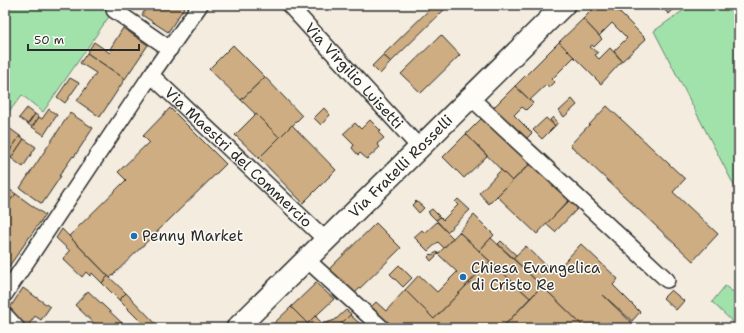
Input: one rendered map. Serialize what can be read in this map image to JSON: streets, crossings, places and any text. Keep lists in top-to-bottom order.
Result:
{
  "streets": {
    "street": ["Via Virgilio Luisetti", "Via Maestri del Commercio", "Via Fratelli Rosselli"]
  },
  "crossings": [
    ["Via Virgilio Luisetti", "Via Fratelli Rosselli"],
    ["Via Maestri del Commercio", "Via Fratelli Rosselli"]
  ],
  "places": ["Penny Market", "Chiesa Evangelica di Cristo Re"],
  "scale_bar": "50 m"
}
